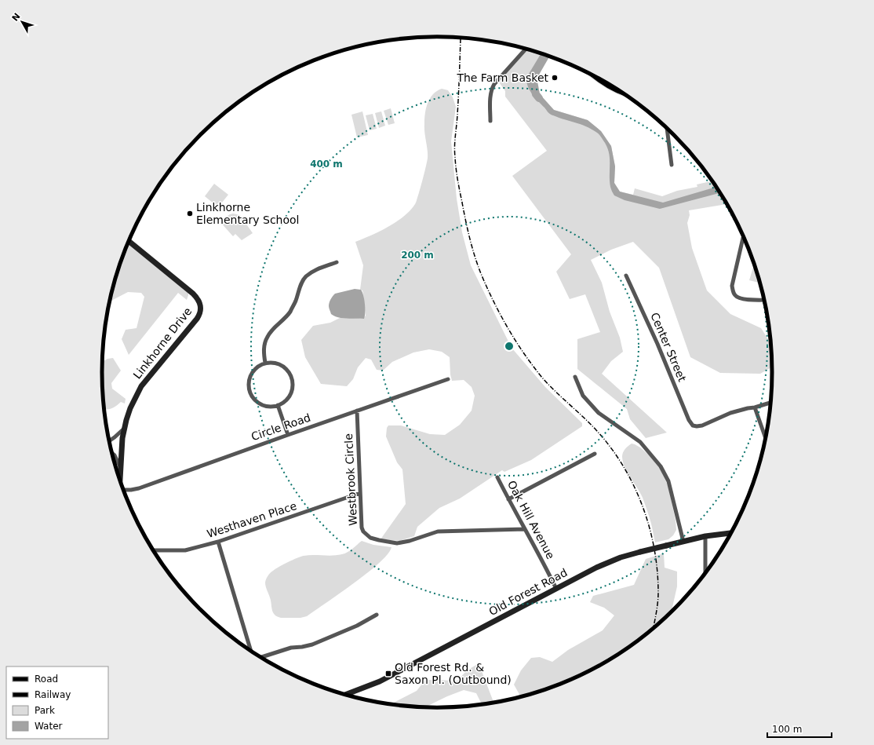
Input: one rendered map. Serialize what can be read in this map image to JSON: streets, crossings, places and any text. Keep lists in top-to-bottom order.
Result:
{
  "streets": {
    "main road": ["Linkhorne Drive", "Old Forest Road"],
    "street": [
      "Center Street",
      "Circle Road",
      "Westbrook Circle",
      "Westhaven Place",
      "Oak Hill Avenue"
    ]
  },
  "crossings": [
    ["Circle Road", "Westbrook Circle"],
    ["Westbrook Circle", "Westhaven Place"],
    ["Westbrook Circle", "Oak Hill Avenue"],
    ["Oak Hill Avenue", "Old Forest Road"]
  ],
  "places": {
    "other": ["The Farm Basket", "Linkhorne Elementary School"],
    "transit": ["Old Forest Rd. & Saxon Pl. (Outbound)"]
  },
  "legend": [
    "Road",
    "Railway",
    "Park",
    "Water"
  ],
  "scale_bar": "100 m",
  "north": "top left",
  "rings": ["400 m", "200 m"]
}
